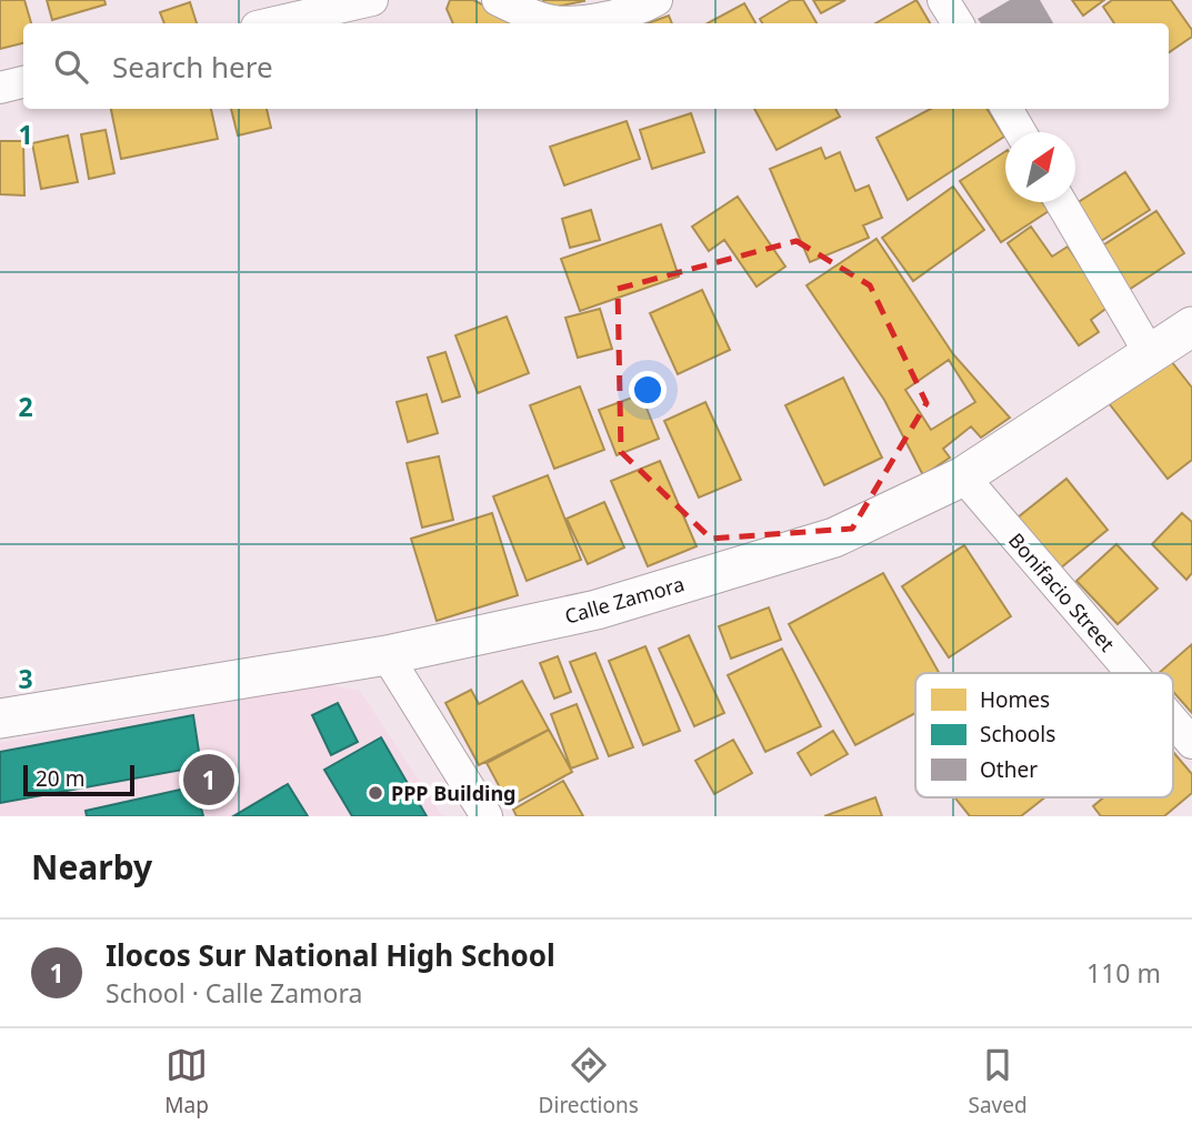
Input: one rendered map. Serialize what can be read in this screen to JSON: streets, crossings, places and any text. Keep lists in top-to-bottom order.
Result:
{
  "streets": {
    "street": ["Bonifacio Street", "Calle Zamora"]
  },
  "crossings": [
    ["Bonifacio Street", "Calle Zamora"]
  ],
  "places": ["PPP Building"],
  "legend": ["Homes", "Schools", "Other"],
  "scale_bar": "20 m",
  "north": "top right",
  "page": {
    "search": "Search here",
    "pins": "1",
    "scale": "20 m",
    "heading": "Nearby",
    "list": [
      {
        "mark": "1",
        "name": "Ilocos Sur National High School",
        "note": "School · Calle Zamora",
        "value": "110 m"
      }
    ],
    "nav": ["Map", "Directions", "Saved"]
  },
  "grid": {
    "rows": ["1", "2", "3"]
  }
}
